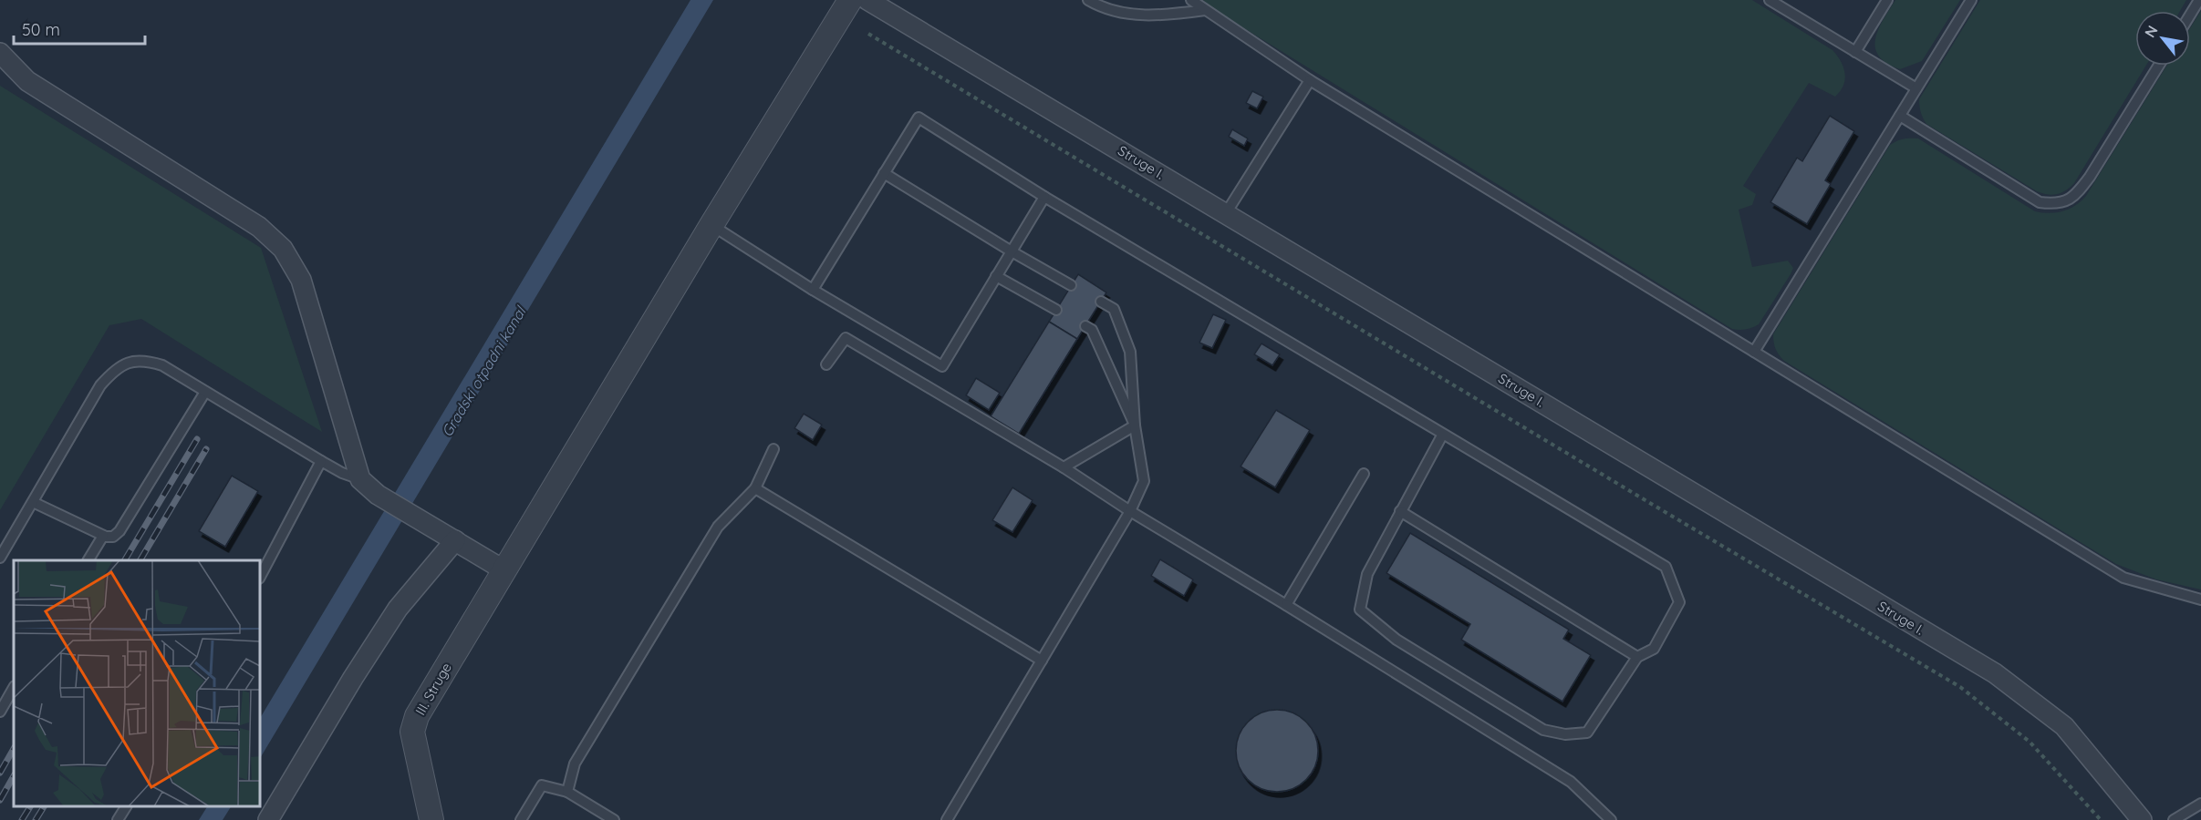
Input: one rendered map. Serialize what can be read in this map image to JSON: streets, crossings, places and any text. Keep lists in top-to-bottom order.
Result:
{
  "streets": {
    "street": ["Struge I.", "III. Struge"]
  },
  "water": ["Gradski otpadni kanal"],
  "scale_bar": "50 m",
  "north": "top left"
}
